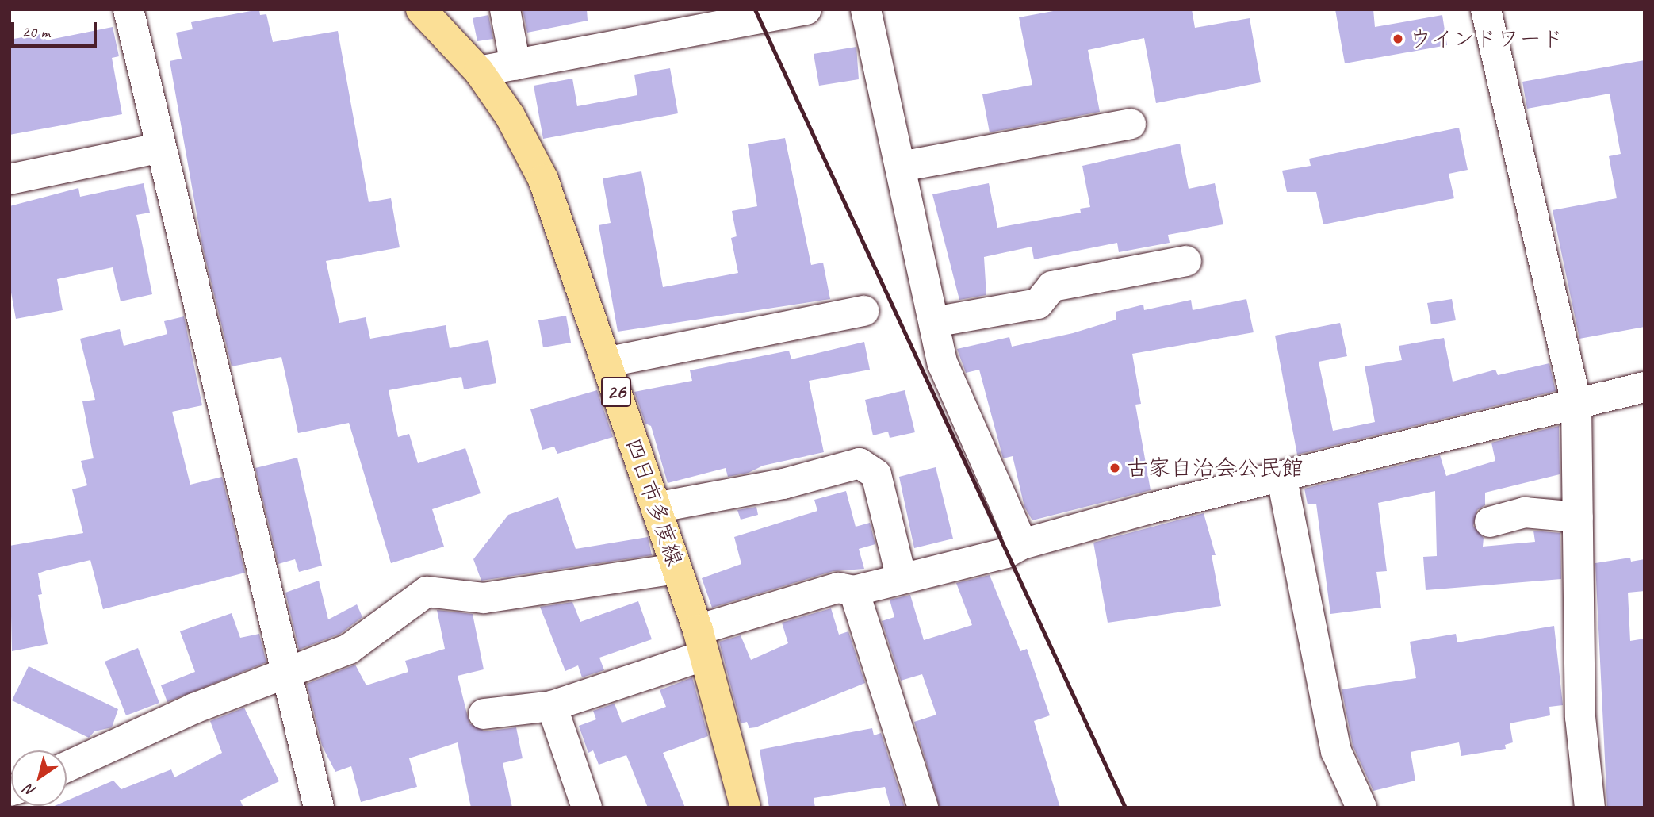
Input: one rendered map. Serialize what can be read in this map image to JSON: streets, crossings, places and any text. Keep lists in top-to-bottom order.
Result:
{
  "streets": {
    "main road": ["26", "四日市多度線"]
  },
  "places": ["ウインドワード", "古家自治会公民館"],
  "scale_bar": "20 m",
  "north": "bottom left"
}
